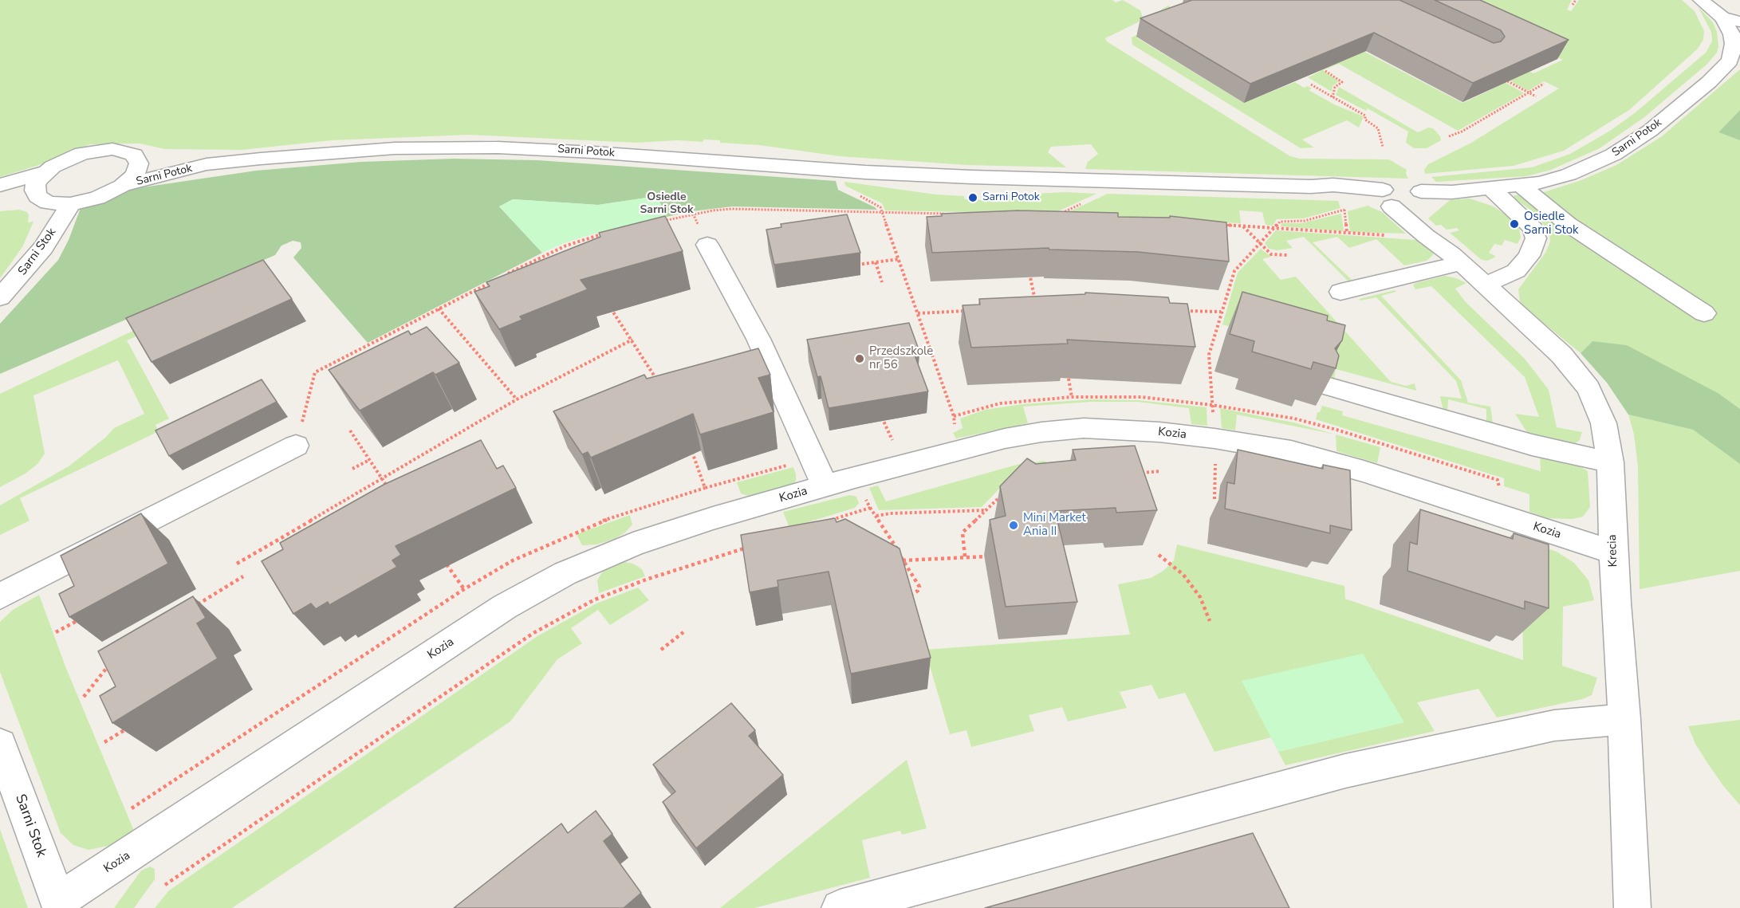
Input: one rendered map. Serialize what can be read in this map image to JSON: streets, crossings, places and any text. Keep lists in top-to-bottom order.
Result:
{
  "streets": {
    "street": [
      "Sarni Potok",
      "Sarni Stok",
      "Kozia",
      "Krecia"
    ]
  },
  "crossings": [
    ["Sarni Stok", "Kozia"],
    ["Kozia", "Krecia"]
  ],
  "districts": ["Osiedle Sarni Stok"],
  "places": [
    "Sarni Potok",
    "Osiedle Sarni Stok",
    "Przedszkole nr 56",
    "Mini Market Ania II"
  ]
}
